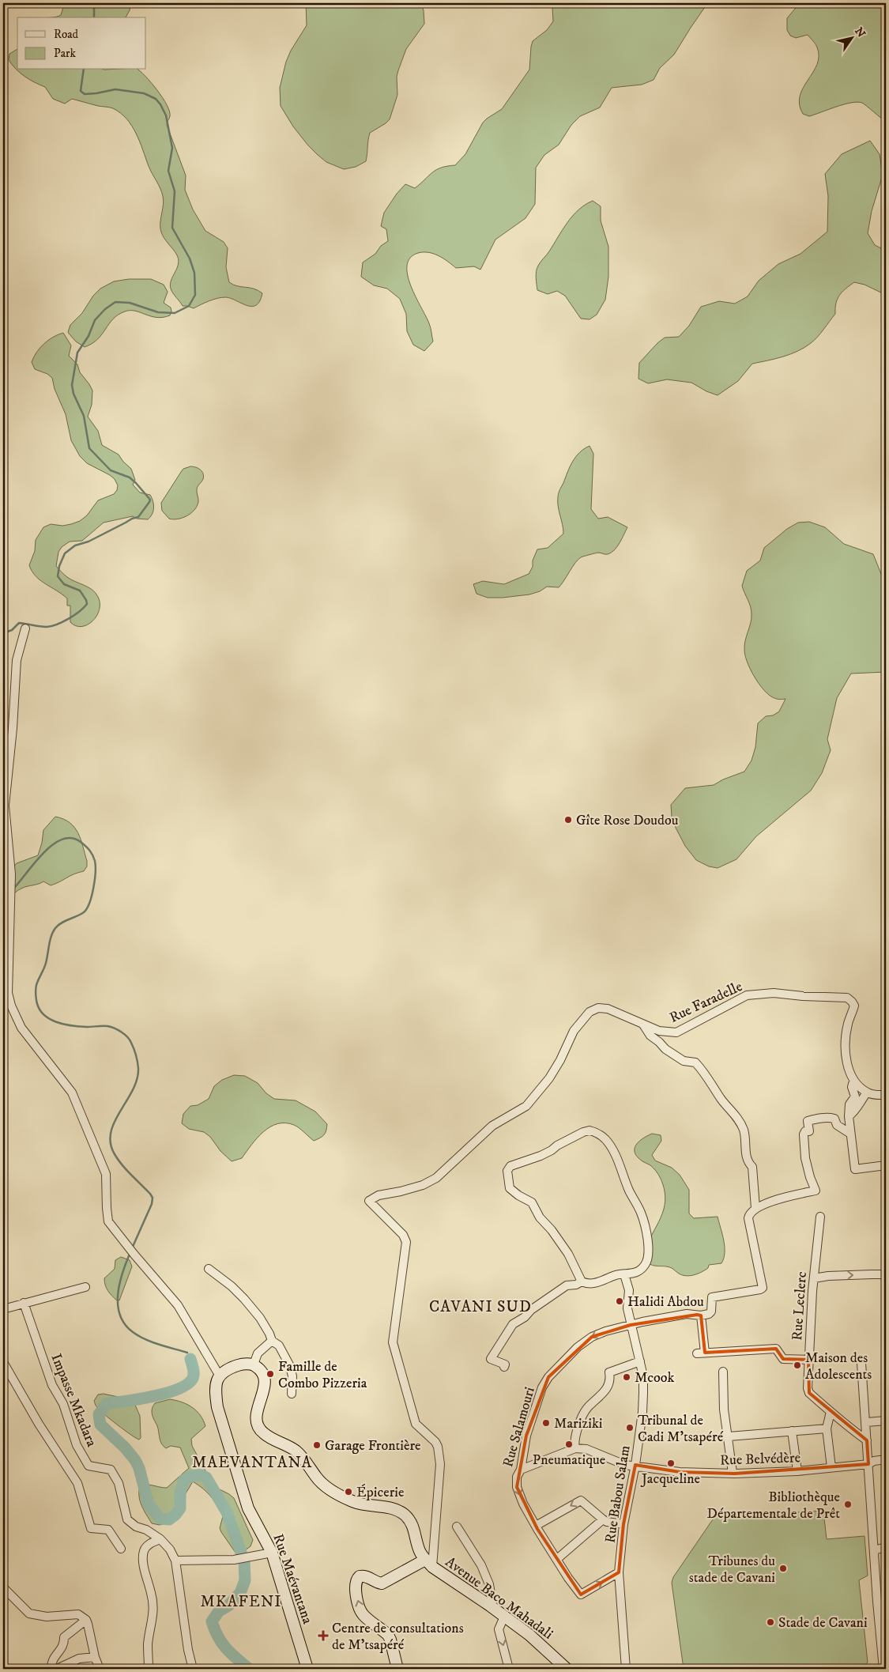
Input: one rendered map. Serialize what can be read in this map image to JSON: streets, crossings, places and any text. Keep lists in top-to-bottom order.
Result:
{
  "streets": {
    "street": [
      "Rue Faradelle",
      "Rue Leclerc",
      "Impasse Mkadara",
      "Rue Salamouri",
      "Rue Belvédère",
      "Rue Babou Salam",
      "Rue Maévantana",
      "Avenue Baco Mahadali"
    ]
  },
  "crossings": [
    ["Rue Faradelle", "Avenue Baco Mahadali"],
    ["Rue Salamouri", "Rue Babou Salam"],
    ["Rue Belvédère", "Rue Babou Salam"]
  ],
  "districts": ["CAVANI SUD", "MAEVANTANA", "MKAFENI"],
  "places": {
    "other": [
      "Gîte Rose Doudou",
      "Halidi Abdou",
      "Maison des Adolescents",
      "Famille de Combo Pizzeria",
      "Mcook",
      "Mariziki",
      "Tribunal de Cadi M'tsapéré",
      "Pneumatique",
      "Garage Frontière",
      "Jacqueline",
      "Épicerie",
      "Bibliothèque Départementale de Prêt",
      "Tribunes du stade de Cavani",
      "Stade de Cavani"
    ],
    "health": ["Centre de consultations de M'tsapéré"]
  },
  "legend": ["Road", "Park"],
  "north": "top right"
}
